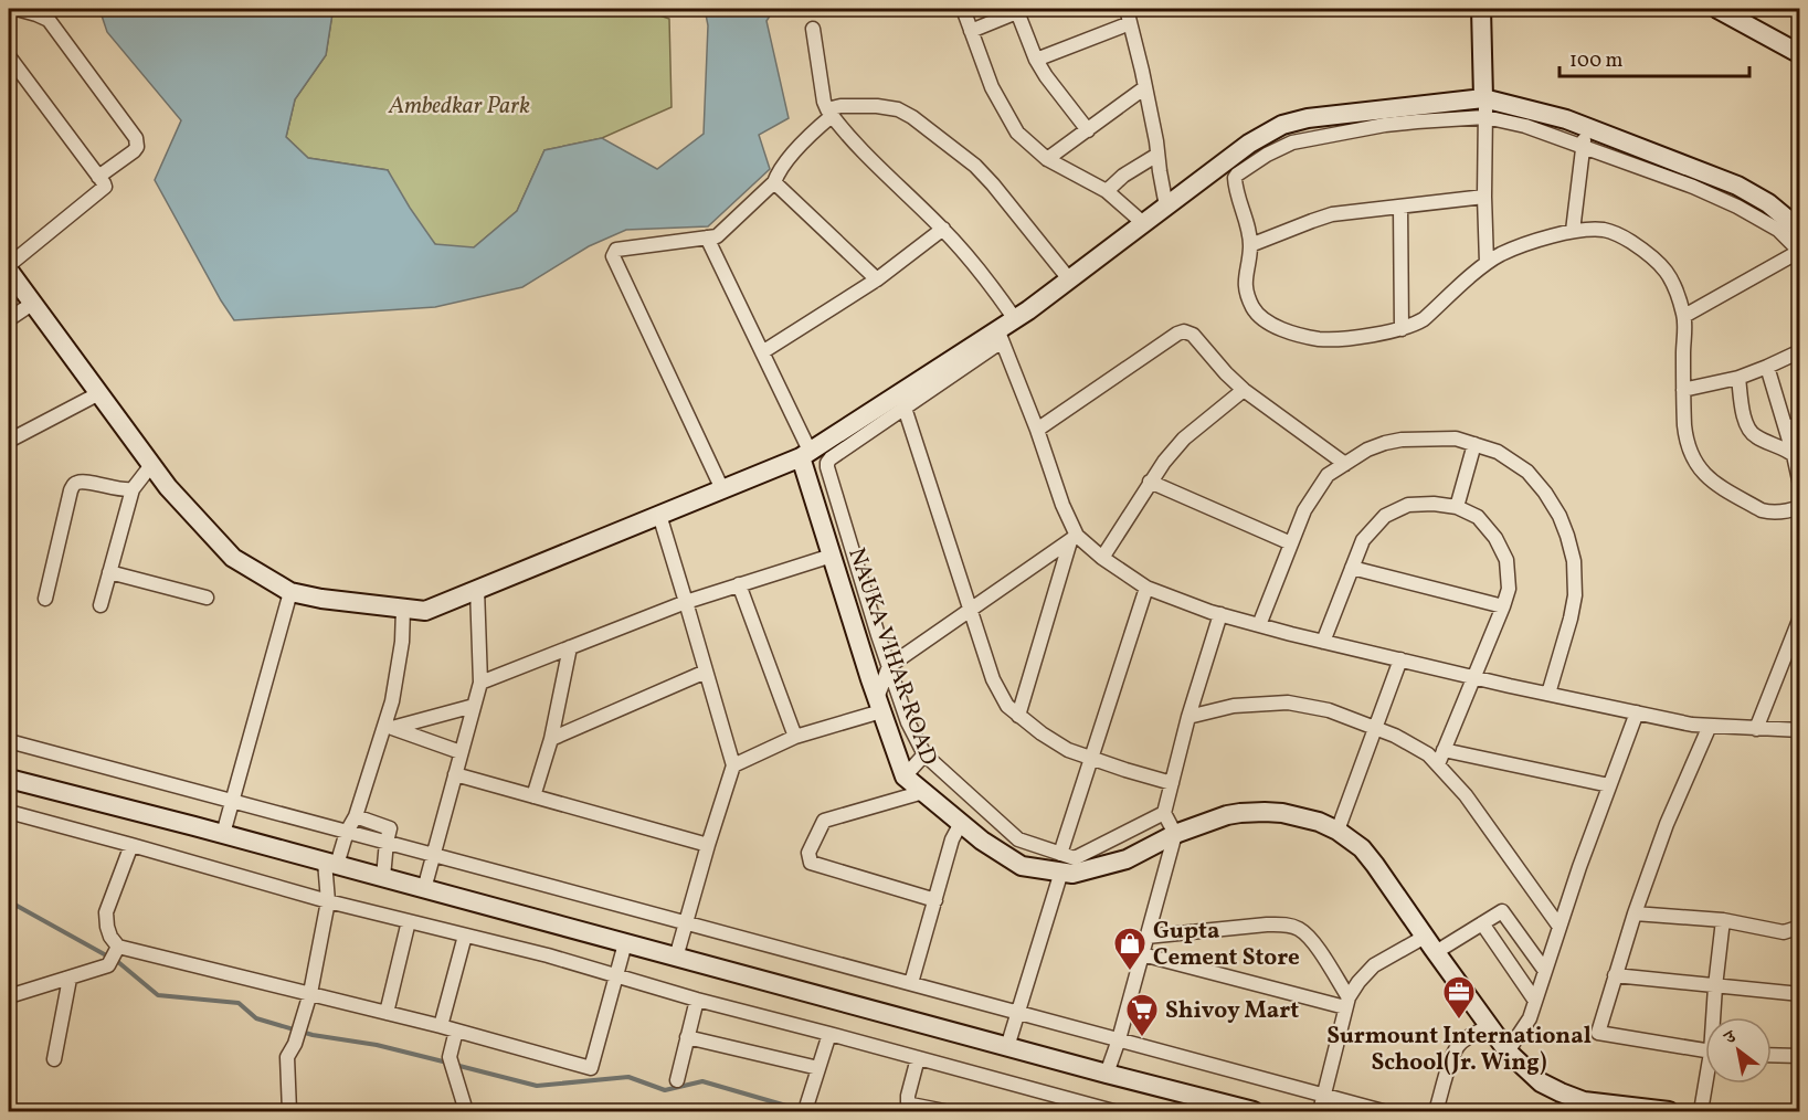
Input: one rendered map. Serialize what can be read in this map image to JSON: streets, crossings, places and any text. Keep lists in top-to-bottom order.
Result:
{
  "streets": {
    "street": ["NAUKA VIHAR ROAD"]
  },
  "parks": ["Ambedkar Park"],
  "places": {
    "shop": ["Gupta Cement Store"],
    "office": ["Surmount International School(Jr. Wing)"],
    "supermarket": ["Shivoy Mart"]
  },
  "scale_bar": "100 m",
  "north": "top left"
}
